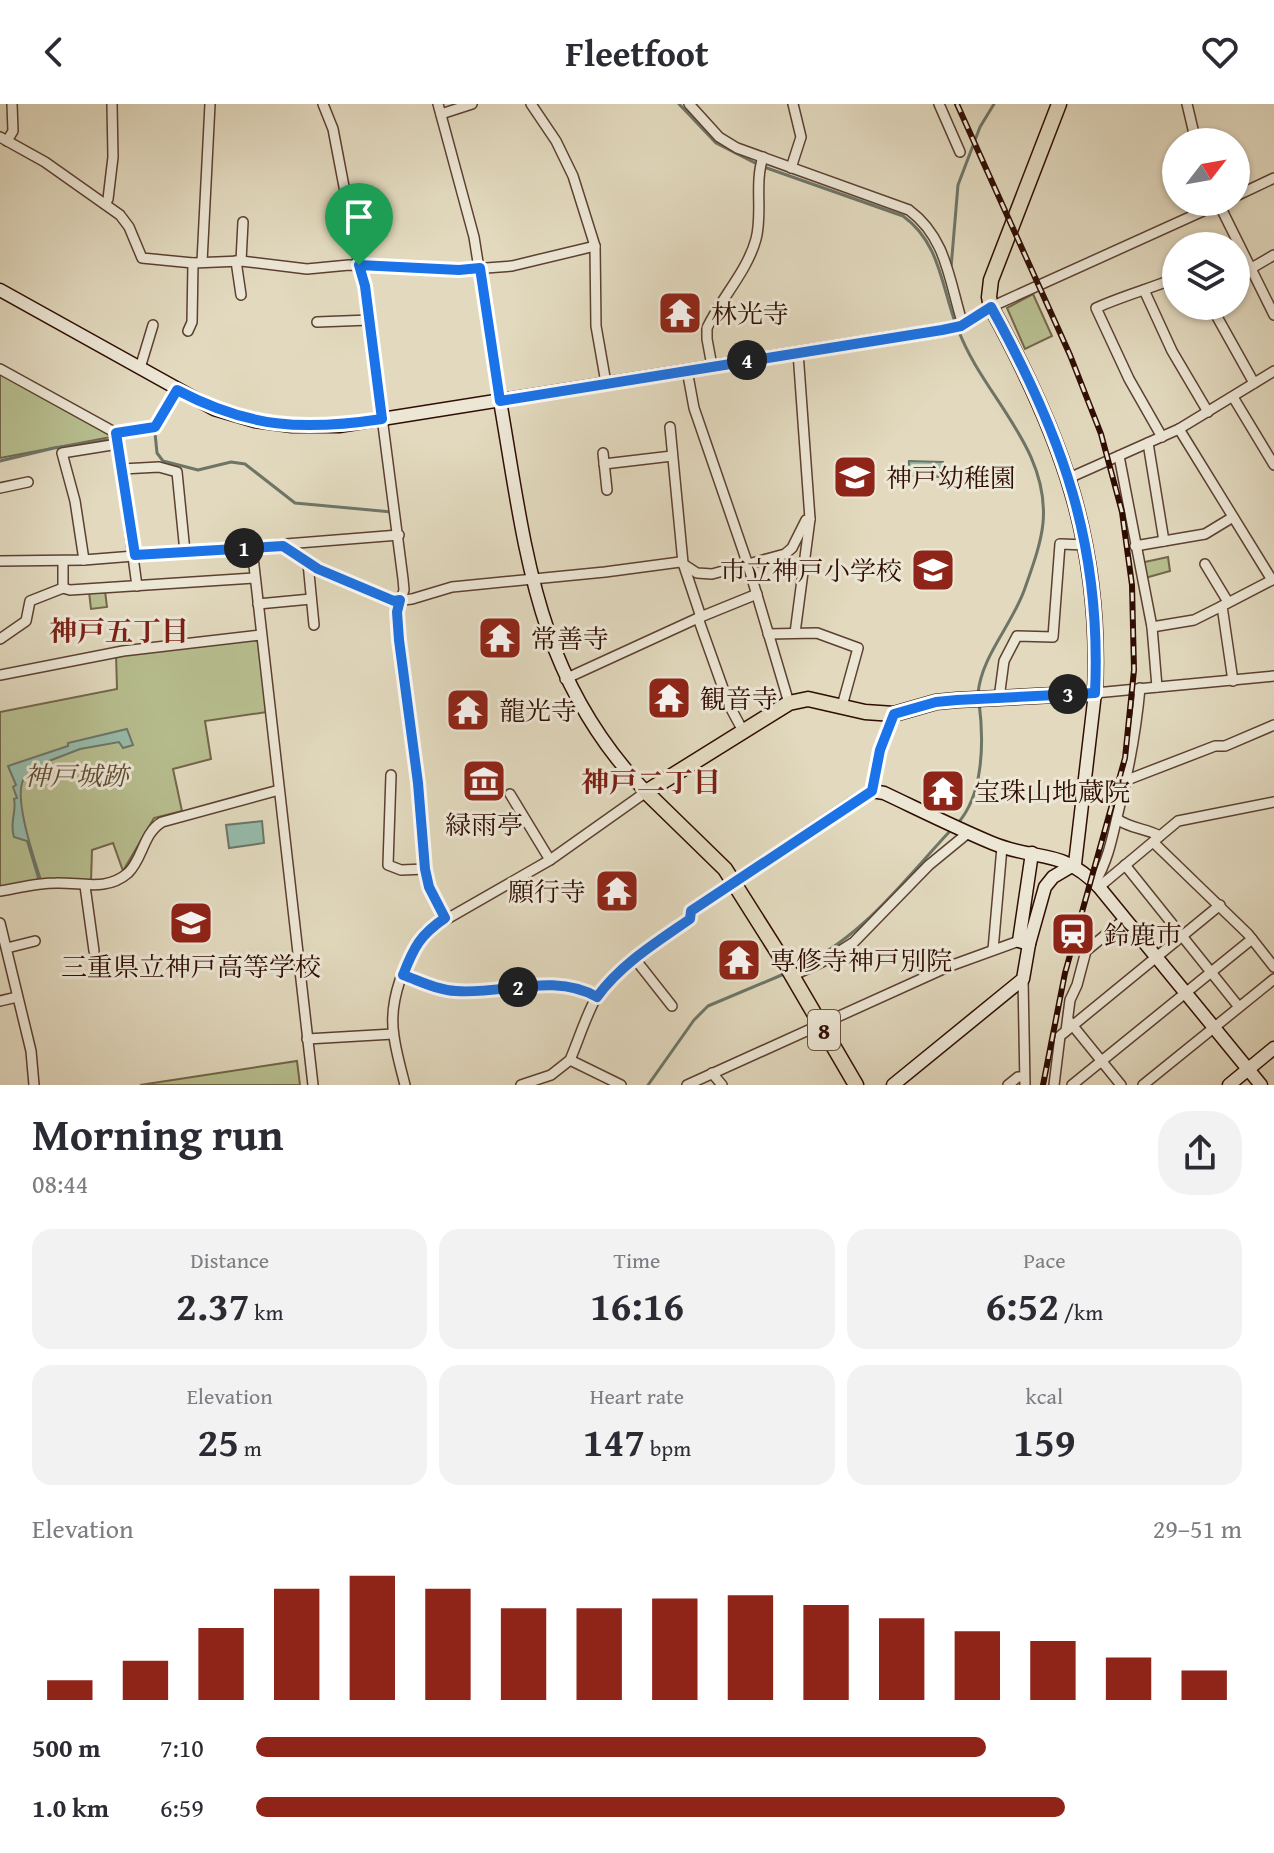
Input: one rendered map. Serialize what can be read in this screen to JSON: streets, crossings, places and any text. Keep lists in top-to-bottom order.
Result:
{
  "streets": {
    "main road": ["8"]
  },
  "districts": ["神戸五丁目", "神戸二丁目"],
  "parks": ["神戸城跡"],
  "places": {
    "temple": [
      "林光寺",
      "常善寺",
      "観音寺",
      "龍光寺",
      "宝珠山地蔵院",
      "願行寺",
      "専修寺神戸別院"
    ],
    "school or university": ["神戸幼稚園", "市立神戸小学校", "三重県立神戸高等学校"],
    "museum": ["緑雨亭"],
    "station": ["鈴鹿市"]
  },
  "north": "top right",
  "page": {
    "header": "Fleetfoot",
    "pins": [
      "4",
      "1",
      "3",
      "2"
    ],
    "heading": ["Morning run", "08:44"],
    "stats": [
      ["Distance", "2.37 km"],
      ["Time", "16:16"],
      ["Pace", "6:52 /km"],
      ["Elevation", "25 m"],
      ["Heart rate", "147 bpm"],
      ["kcal", "159"]
    ],
    "chart": ["Elevation", "29–51 m"],
    "list": [
      {
        "name": "500 m",
        "note": "7:10"
      },
      {
        "name": "1.0 km",
        "note": "6:59"
      }
    ]
  }
}
